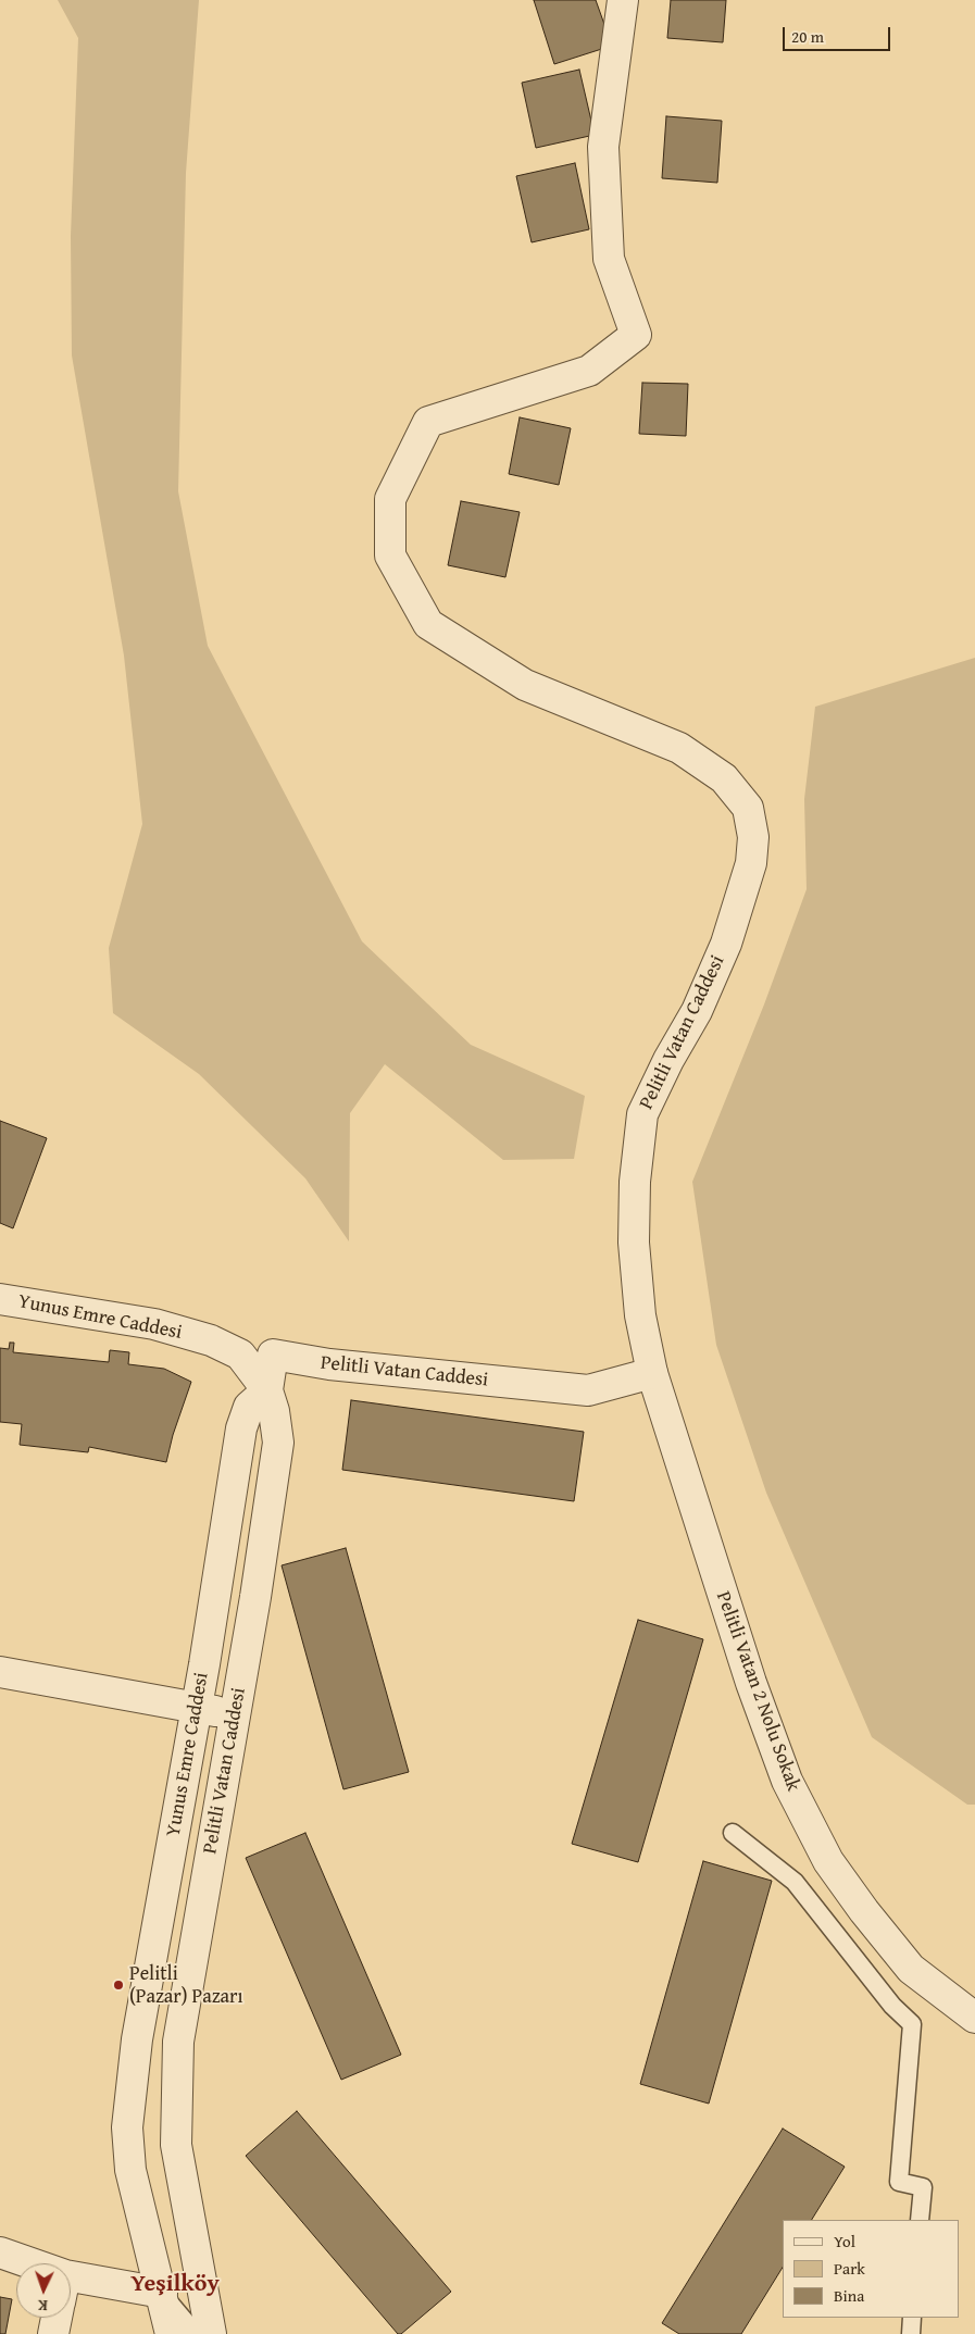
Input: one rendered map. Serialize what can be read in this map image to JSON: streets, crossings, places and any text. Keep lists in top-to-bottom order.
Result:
{
  "streets": {
    "street": ["Pelitli Vatan Caddesi", "Yunus Emre Caddesi", "Pelitli Vatan 2 Nolu Sokak"]
  },
  "crossings": [
    ["Pelitli Vatan Caddesi", "Yunus Emre Caddesi"],
    ["Pelitli Vatan Caddesi", "Pelitli Vatan 2 Nolu Sokak"]
  ],
  "districts": ["Yeşilköy"],
  "places": ["Pelitli (Pazar) Pazarı"],
  "legend": ["Yol", "Park", "Bina"],
  "scale_bar": "20 m",
  "north": "bottom"
}
